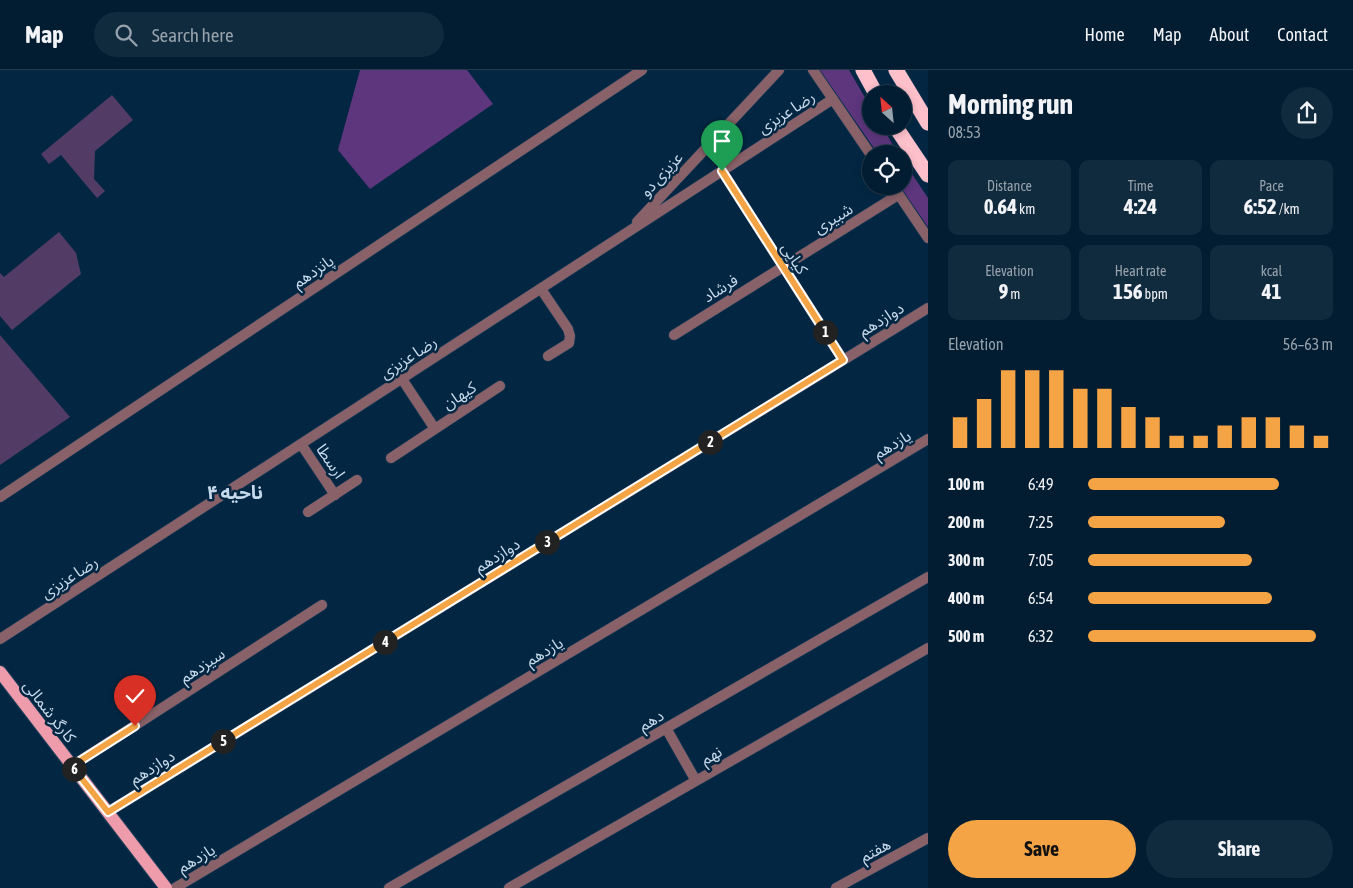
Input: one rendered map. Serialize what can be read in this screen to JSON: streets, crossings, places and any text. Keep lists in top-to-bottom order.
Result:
{
  "streets": {
    "main road": ["کارگر شمالی"],
    "street": [
      "رضا عزیزی",
      "عزیزی دو",
      "شبیری",
      "کیایی",
      "پانزدهم",
      "فرشاد",
      "دوازدهم",
      "کیهان",
      "یازدهم",
      "ارسطا",
      "سیزدهم",
      "دهم",
      "نهم",
      "هفتم"
    ]
  },
  "crossings": [
    ["رضا عزیزی", "عزیزی دو"],
    ["رضا عزیزی", "کیایی"],
    ["رضا عزیزی", "کیهان"],
    ["رضا عزیزی", "ارسطا"],
    ["شبیری", "کیایی"],
    ["شبیری", "فرشاد"],
    ["کیایی", "فرشاد"],
    ["کیایی", "دوازدهم"],
    ["دوازدهم", "کارگر شمالی"],
    ["سیزدهم", "کارگر شمالی"]
  ],
  "districts": ["ناحیه ۴"],
  "north": "top left",
  "page": {
    "header": "Map",
    "search": "Search here",
    "nav": [
      "Home",
      "Map",
      "About",
      "Contact"
    ],
    "heading": ["Morning run", "08:53"],
    "stats": [
      ["Distance", "0.64 km"],
      ["Time", "4:24"],
      ["Pace", "6:52 /km"],
      ["Elevation", "9 m"],
      ["Heart rate", "156 bpm"],
      ["kcal", "41"]
    ],
    "pins": [
      "1",
      "2",
      "3",
      "4",
      "5",
      "6"
    ],
    "chart": ["Elevation", "56–63 m"],
    "list": [
      {
        "name": "100 m",
        "note": "6:49"
      },
      {
        "name": "200 m",
        "note": "7:25"
      },
      {
        "name": "300 m",
        "note": "7:05"
      },
      {
        "name": "400 m",
        "note": "6:54"
      },
      {
        "name": "500 m",
        "note": "6:32"
      }
    ],
    "buttons": ["Save", "Share"]
  }
}
